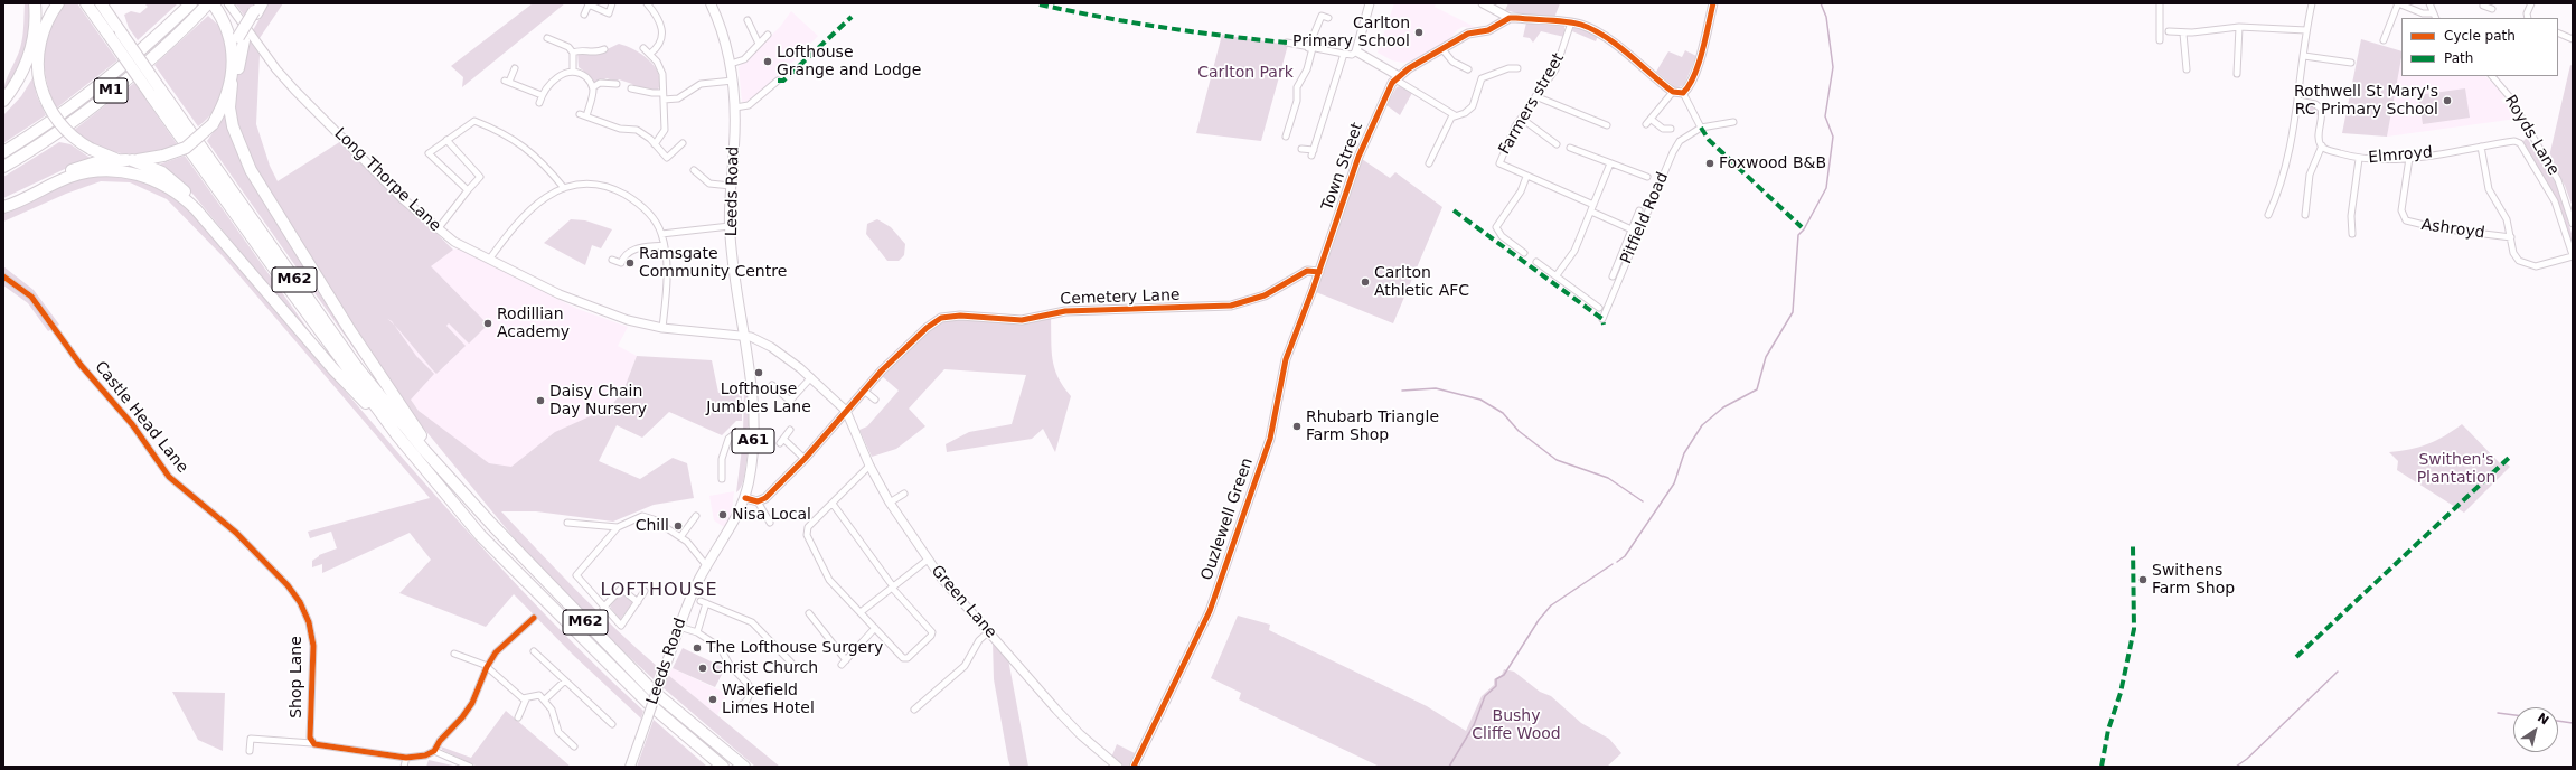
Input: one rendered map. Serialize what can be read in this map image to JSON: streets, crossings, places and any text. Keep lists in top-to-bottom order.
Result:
{
  "streets": {
    "highway": ["M1", "M62"],
    "main road": ["Leeds Road", "A61"],
    "street": [
      "Farmers street",
      "Royds Lane",
      "Elmroyd",
      "Town Street",
      "Long Thorpe Lane",
      "Pitfield Road",
      "Ashroyd",
      "Cemetery Lane",
      "Castle Head Lane",
      "Ouzlewell Green",
      "Green Lane",
      "Shop Lane"
    ]
  },
  "crossings": [
    ["Royds Lane", "Elmroyd"],
    ["Elmroyd", "Ashroyd"],
    ["Town Street", "Cemetery Lane"],
    ["Town Street", "Ouzlewell Green"],
    ["Long Thorpe Lane", "Leeds Road"],
    ["Long Thorpe Lane", "Cemetery Lane"],
    ["Long Thorpe Lane", "Green Lane"],
    ["Cemetery Lane", "Ouzlewell Green"],
    ["Cemetery Lane", "Green Lane"],
    ["Castle Head Lane", "Shop Lane"]
  ],
  "districts": ["LOFTHOUSE"],
  "parks": ["Carlton Park", "Swithen's Plantation", "Bushy Cliffe Wood"],
  "places": [
    "Carlton Primary School",
    "Lofthouse Grange and Lodge",
    "Rothwell St Mary's RC Primary School",
    "Foxwood B&B",
    "Ramsgate Community Centre",
    "Carlton Athletic AFC",
    "Rodillian Academy",
    "Lofthouse Jumbles Lane",
    "Daisy Chain Day Nursery",
    "Rhubarb Triangle Farm Shop",
    "Nisa Local",
    "Chill",
    "Swithens Farm Shop",
    "The Lofthouse Surgery",
    "Christ Church",
    "Wakefield Limes Hotel"
  ],
  "legend": ["Cycle path", "Path"],
  "north": "top right"
}
